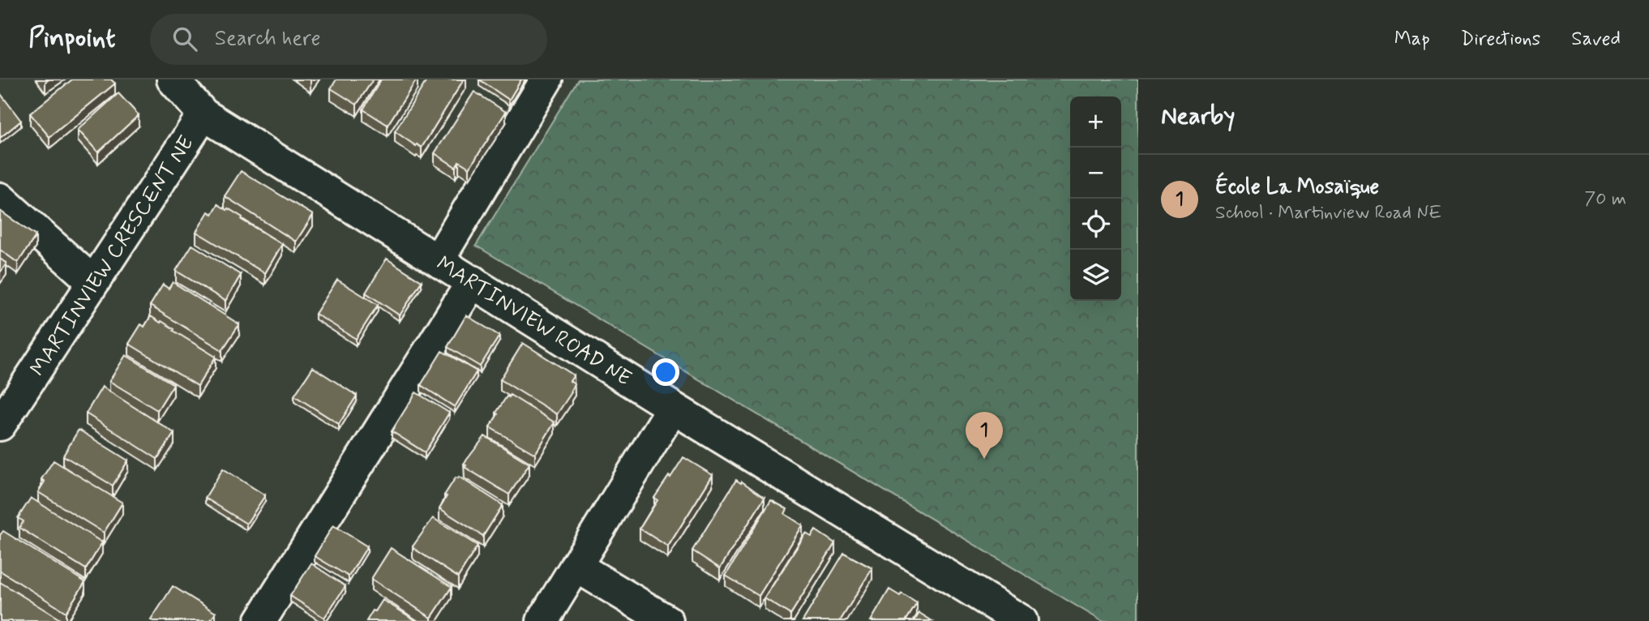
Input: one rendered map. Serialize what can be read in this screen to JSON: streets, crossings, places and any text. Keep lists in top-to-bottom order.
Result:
{
  "streets": {
    "street": ["MARTINVIEW CRESCENT NE", "MARTINVIEW ROAD NE"]
  },
  "crossings": [
    ["MARTINVIEW CRESCENT NE", "MARTINVIEW ROAD NE"]
  ],
  "page": {
    "header": "Pinpoint",
    "search": "Search here",
    "nav": ["Map", "Directions", "Saved"],
    "heading": "Nearby",
    "map_buttons": ["+", "−"],
    "list": [
      {
        "mark": "1",
        "name": "École La Mosaïque",
        "note": "School · Martinview Road NE",
        "value": "70 m"
      }
    ],
    "pins": "1"
  }
}
